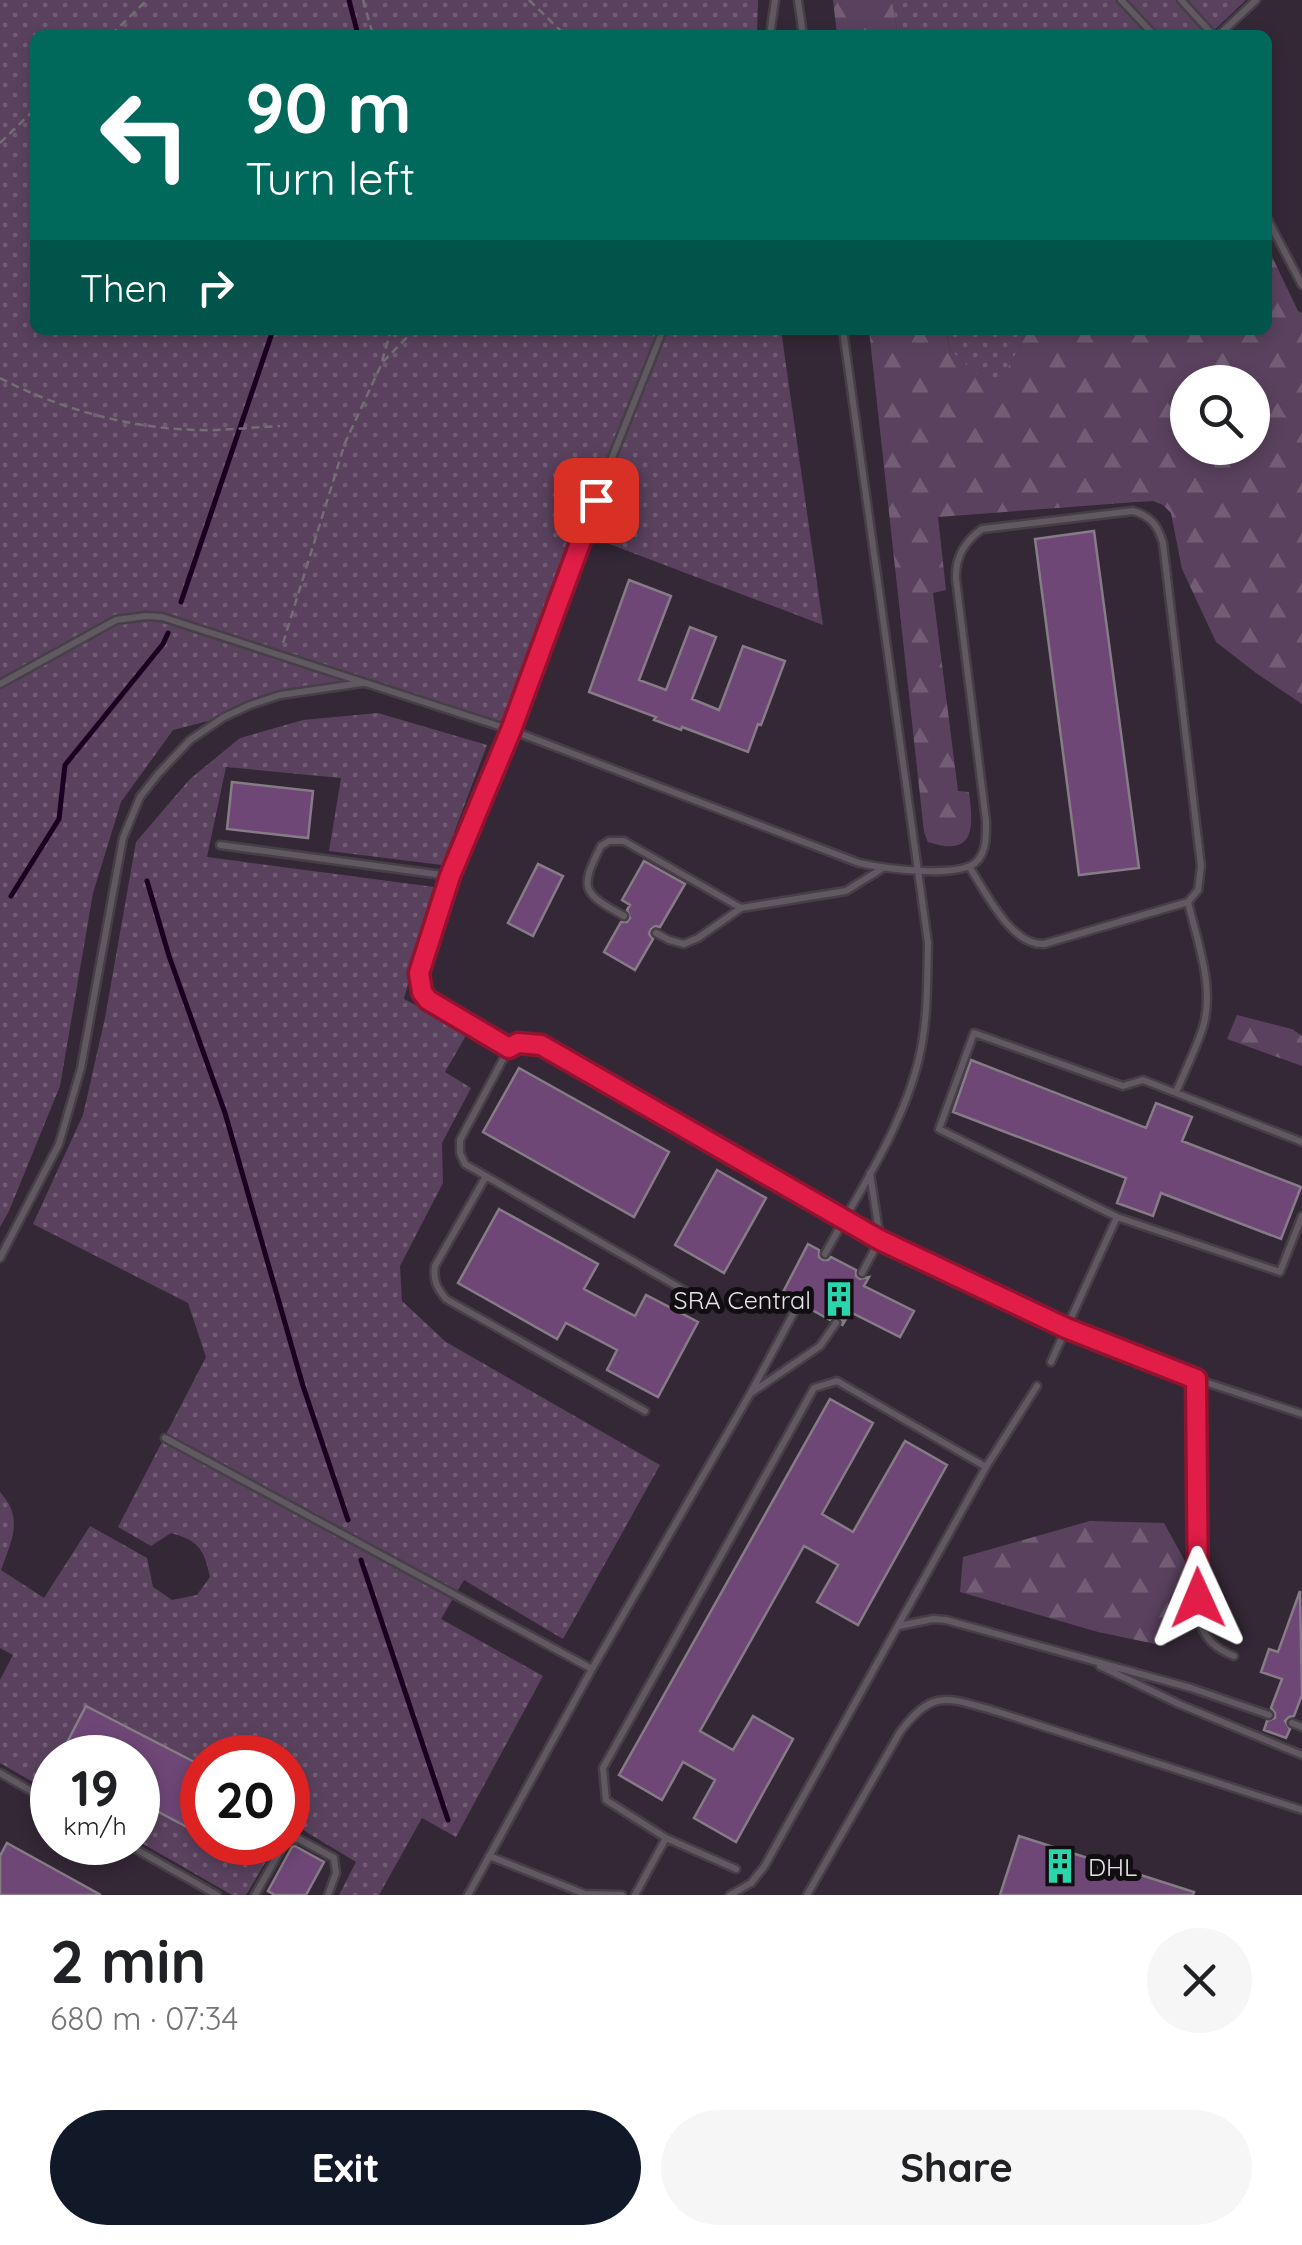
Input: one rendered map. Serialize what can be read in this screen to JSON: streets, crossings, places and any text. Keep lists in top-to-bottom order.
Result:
{
  "places": {
    "building": ["SRA Central", "DHL"]
  },
  "page": {
    "turn": ["90 m", "Turn left"],
    "then": "Then",
    "speed": "19 km/h",
    "limit": "20",
    "heading": ["2 min", "680 m · 07:34"],
    "buttons": ["Exit", "Share"]
  }
}
